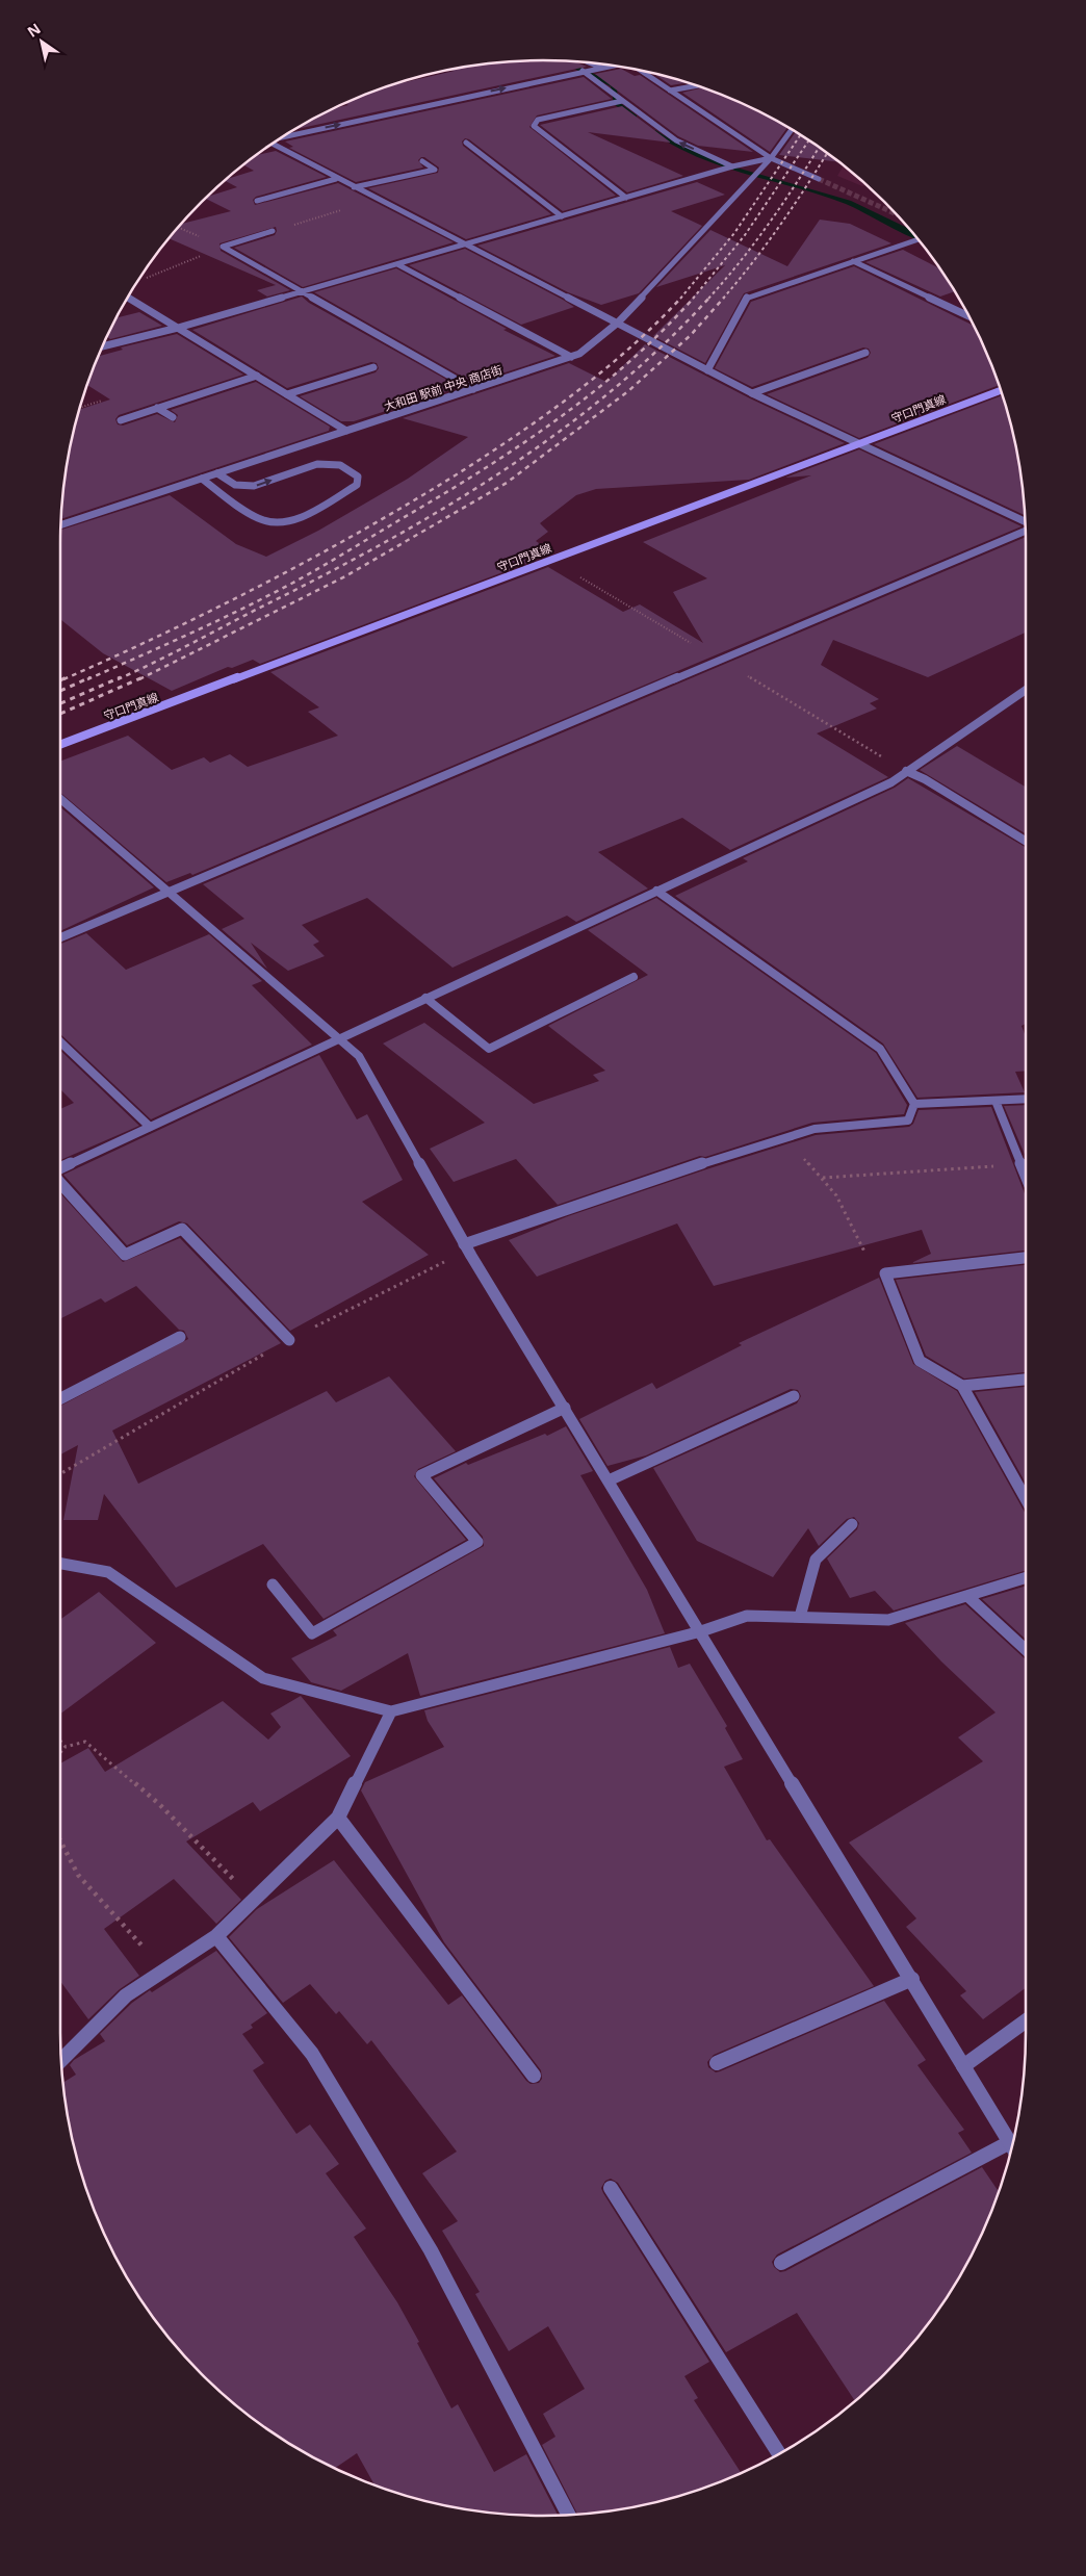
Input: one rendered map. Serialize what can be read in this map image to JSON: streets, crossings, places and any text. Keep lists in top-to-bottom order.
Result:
{
  "streets": {
    "main road": ["守口門真線"],
    "street": ["大和田 駅前 中央 商店街"]
  },
  "north": "top left"
}
